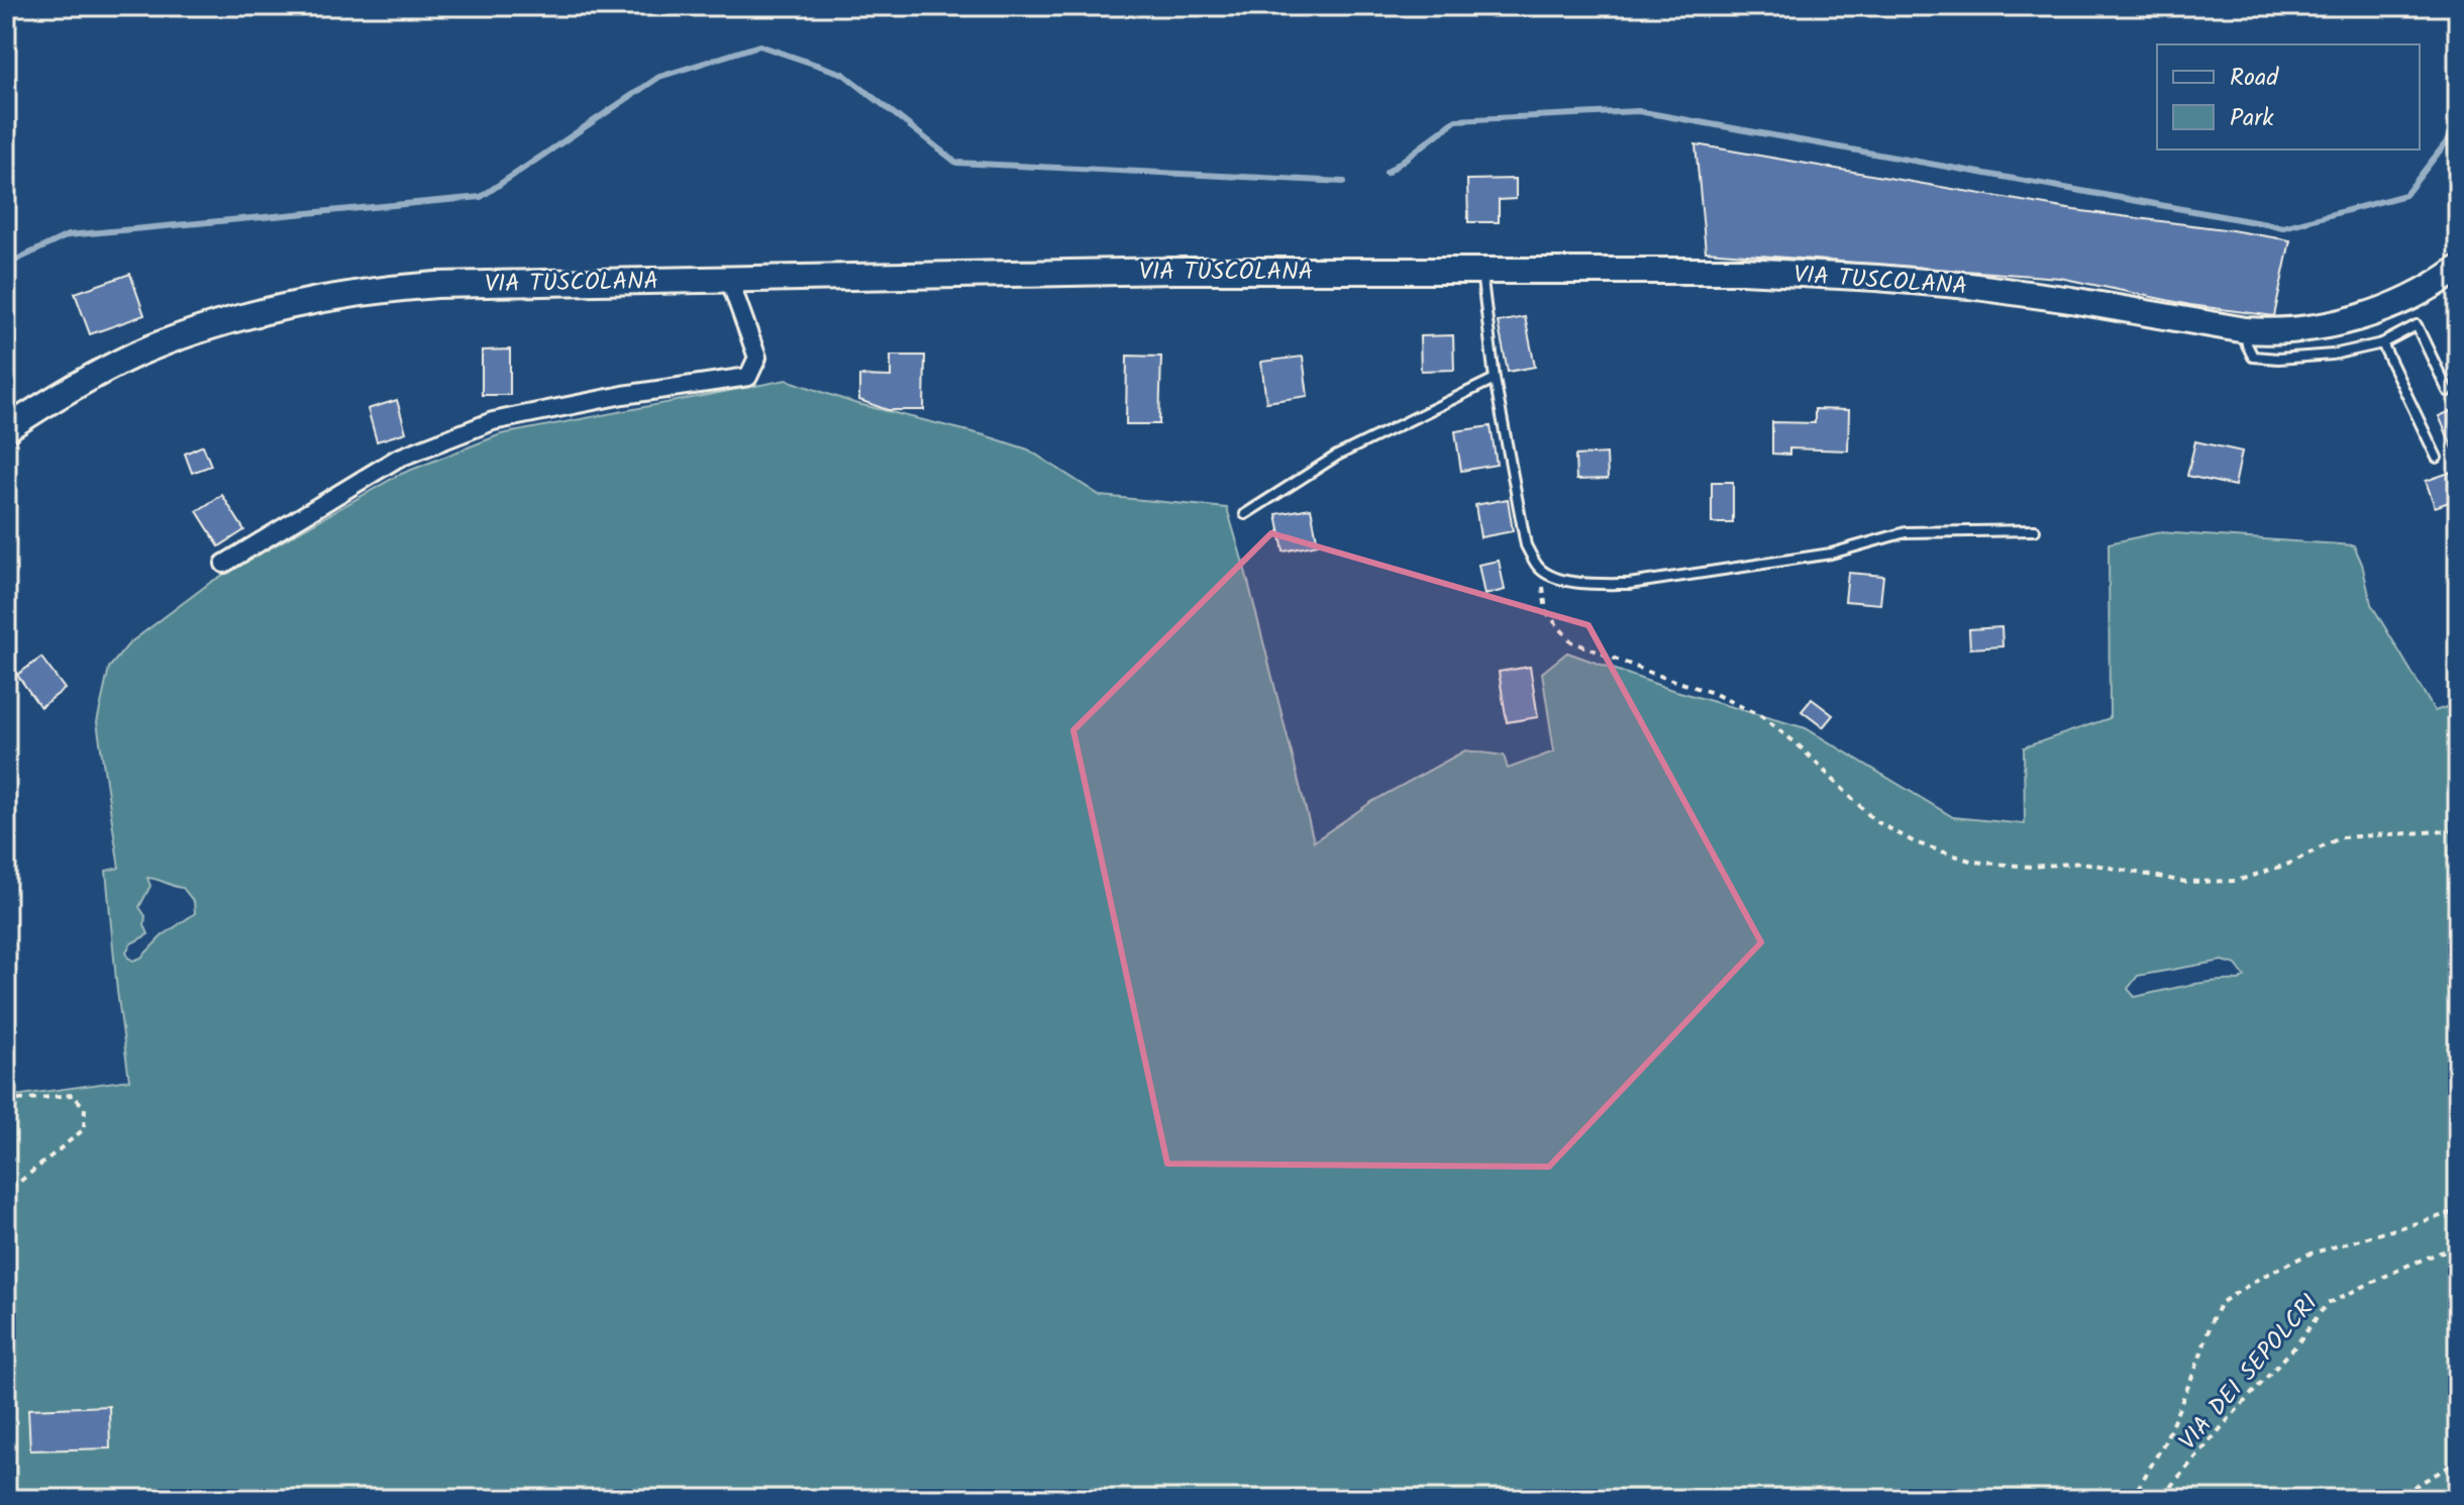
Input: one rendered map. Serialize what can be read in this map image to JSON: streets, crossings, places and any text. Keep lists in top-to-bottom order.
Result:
{
  "streets": {
    "main road": ["VIA TUSCOLANA"],
    "path": ["VIA DEI SEPOLCRI"]
  },
  "legend": ["Road", "Park"]
}
